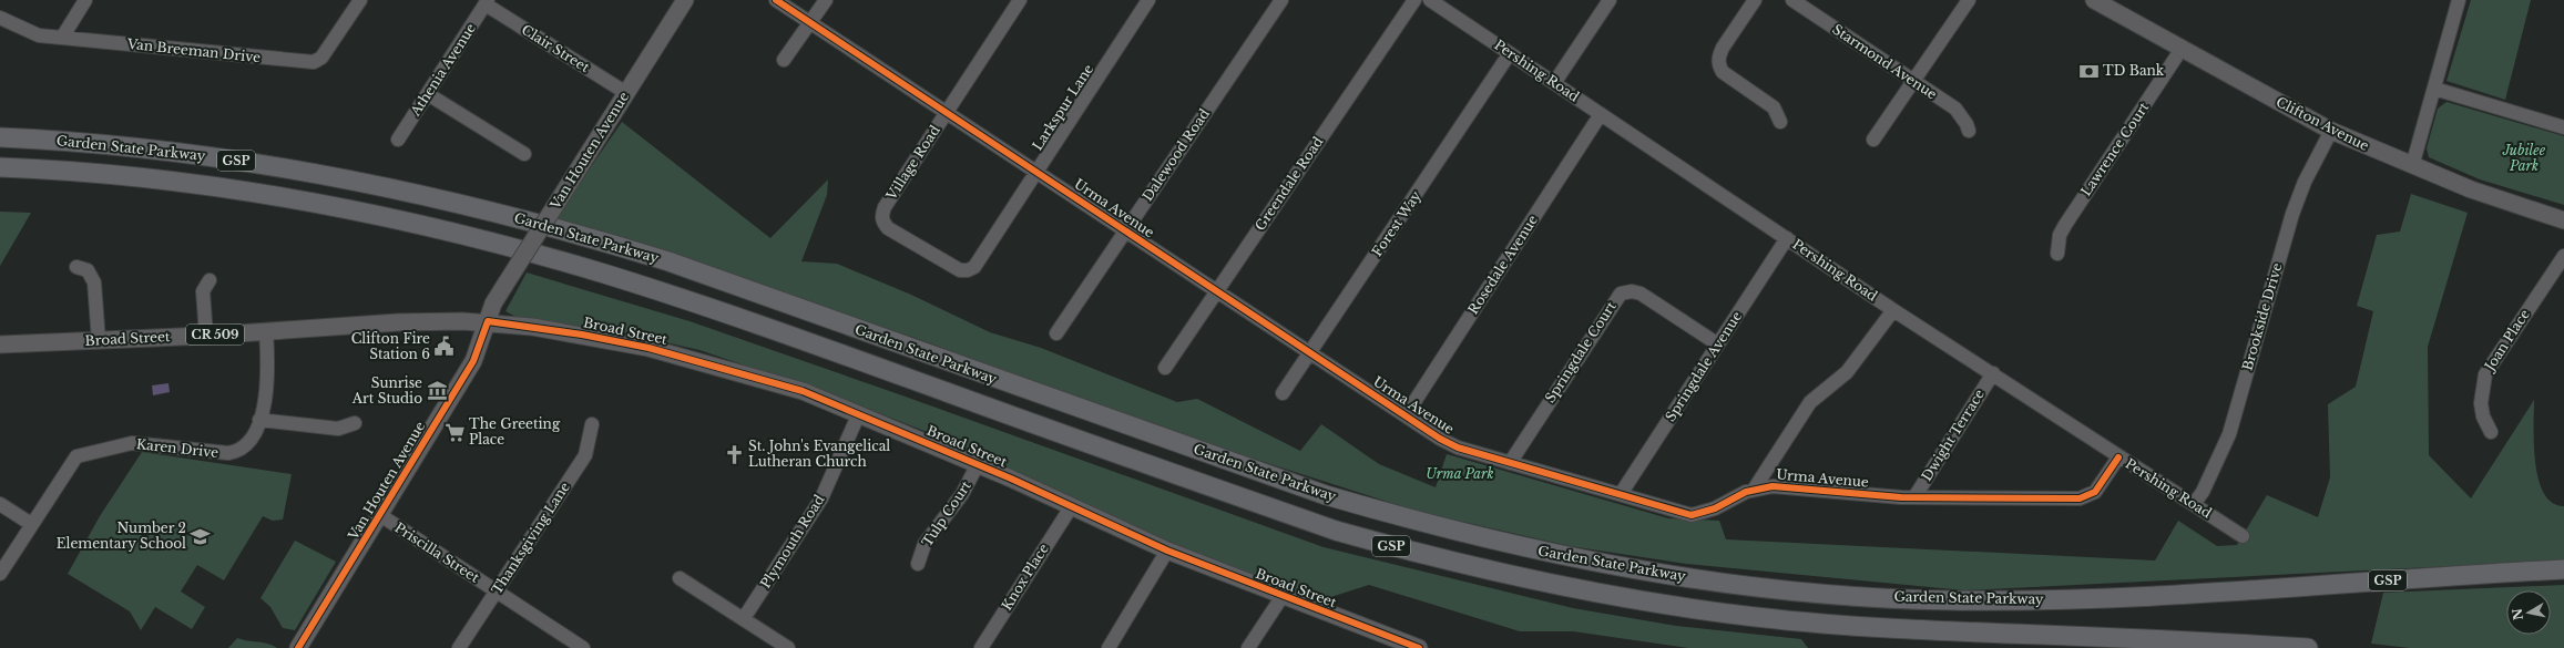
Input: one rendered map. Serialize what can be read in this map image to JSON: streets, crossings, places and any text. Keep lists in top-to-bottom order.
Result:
{
  "streets": {
    "highway": ["Garden State Parkway", "GSP"],
    "main road": [
      "Clifton Avenue",
      "Van Houten Avenue",
      "Broad Street",
      "CR 509"
    ],
    "street": [
      "Clair Street",
      "Van Breeman Drive",
      "Starmond Avenue",
      "Athenia Avenue",
      "Pershing Road",
      "Larkspur Lane",
      "Lawrence Court",
      "Dalewood Road",
      "Village Road",
      "Greendale Road",
      "Urma Avenue",
      "Forest Way",
      "Rosedale Avenue",
      "Brookside Drive",
      "Joan Place",
      "Springdale Court",
      "Springdale Avenue",
      "Dwight Terrace",
      "Karen Drive",
      "Tulp Court",
      "Thanksgiving Lane",
      "Plymouth Road",
      "Priscilla Street",
      "Knox Place"
    ]
  },
  "crossings": [
    ["Clair Street", "Athenia Avenue"],
    ["Clair Street", "Van Houten Avenue"],
    ["Pershing Road", "Urma Avenue"],
    ["Pershing Road", "Forest Way"],
    ["Pershing Road", "Rosedale Avenue"],
    ["Pershing Road", "Brookside Drive"],
    ["Pershing Road", "Springdale Avenue"],
    ["Pershing Road", "Dwight Terrace"],
    ["Larkspur Lane", "Village Road"],
    ["Larkspur Lane", "Urma Avenue"],
    ["Clifton Avenue", "Lawrence Court"],
    ["Clifton Avenue", "Brookside Drive"],
    ["Van Houten Avenue", "Broad Street"],
    ["Van Houten Avenue", "Priscilla Street"],
    ["Dalewood Road", "Urma Avenue"],
    ["Village Road", "Urma Avenue"],
    ["Greendale Road", "Urma Avenue"],
    ["Urma Avenue", "Forest Way"],
    ["Urma Avenue", "Rosedale Avenue"],
    ["Urma Avenue", "Springdale Court"],
    ["Urma Avenue", "Springdale Avenue"],
    ["Urma Avenue", "Dwight Terrace"],
    ["Broad Street", "Karen Drive"],
    ["Broad Street", "Tulp Court"],
    ["Broad Street", "Plymouth Road"],
    ["Broad Street", "Knox Place"],
    ["Springdale Court", "Springdale Avenue"],
    ["Thanksgiving Lane", "Priscilla Street"]
  ],
  "parks": ["Jubilee Park", "Urma Park"],
  "places": {
    "bank": ["TD Bank"],
    "public building": ["Clifton Fire Station 6"],
    "museum": ["Sunrise Art Studio"],
    "supermarket": ["The Greeting Place"],
    "church": ["St. John's Evangelical Lutheran Church"],
    "school or university": ["Number 2 Elementary School"]
  },
  "north": "left"
}
